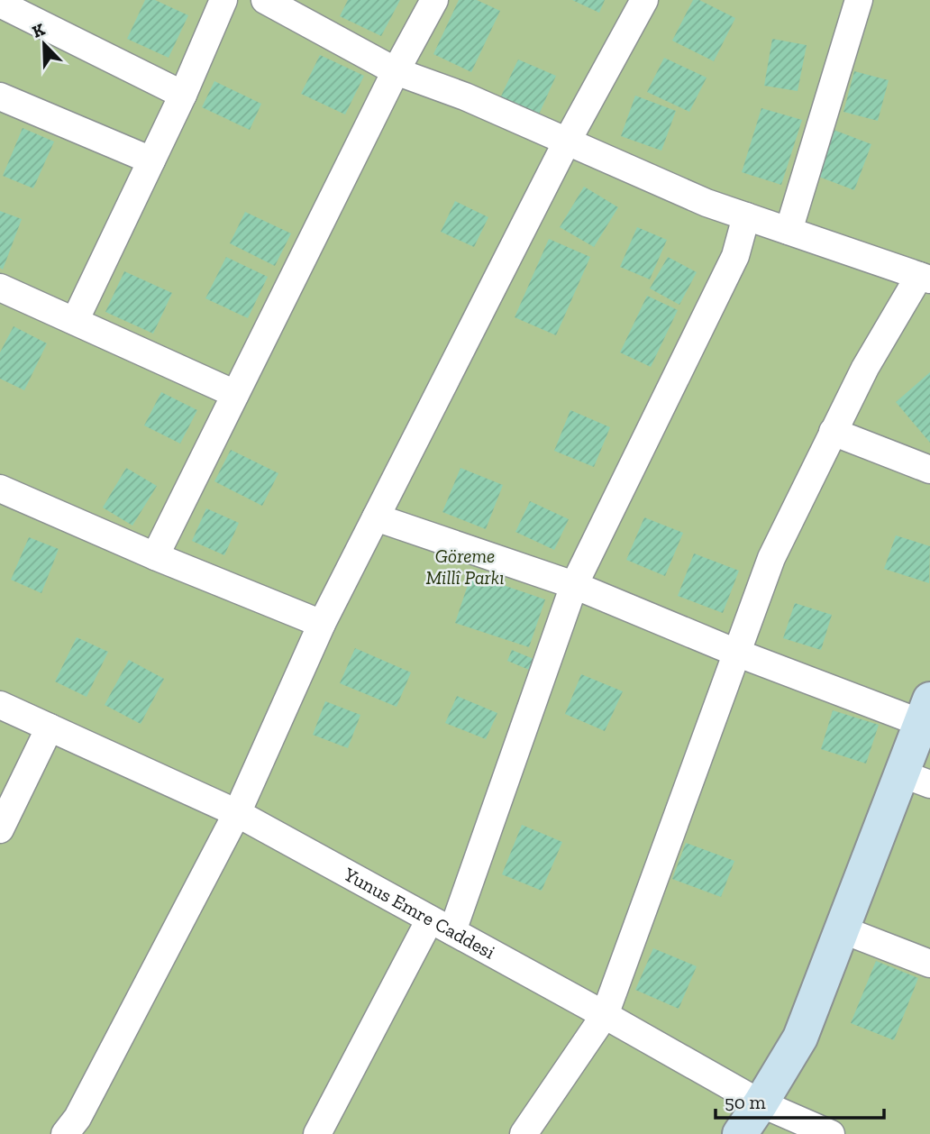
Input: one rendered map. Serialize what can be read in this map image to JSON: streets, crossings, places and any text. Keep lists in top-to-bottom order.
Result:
{
  "streets": {
    "street": ["Yunus Emre Caddesi"]
  },
  "parks": ["Göreme Millî Parkı"],
  "scale_bar": "50 m",
  "north": "top left"
}
